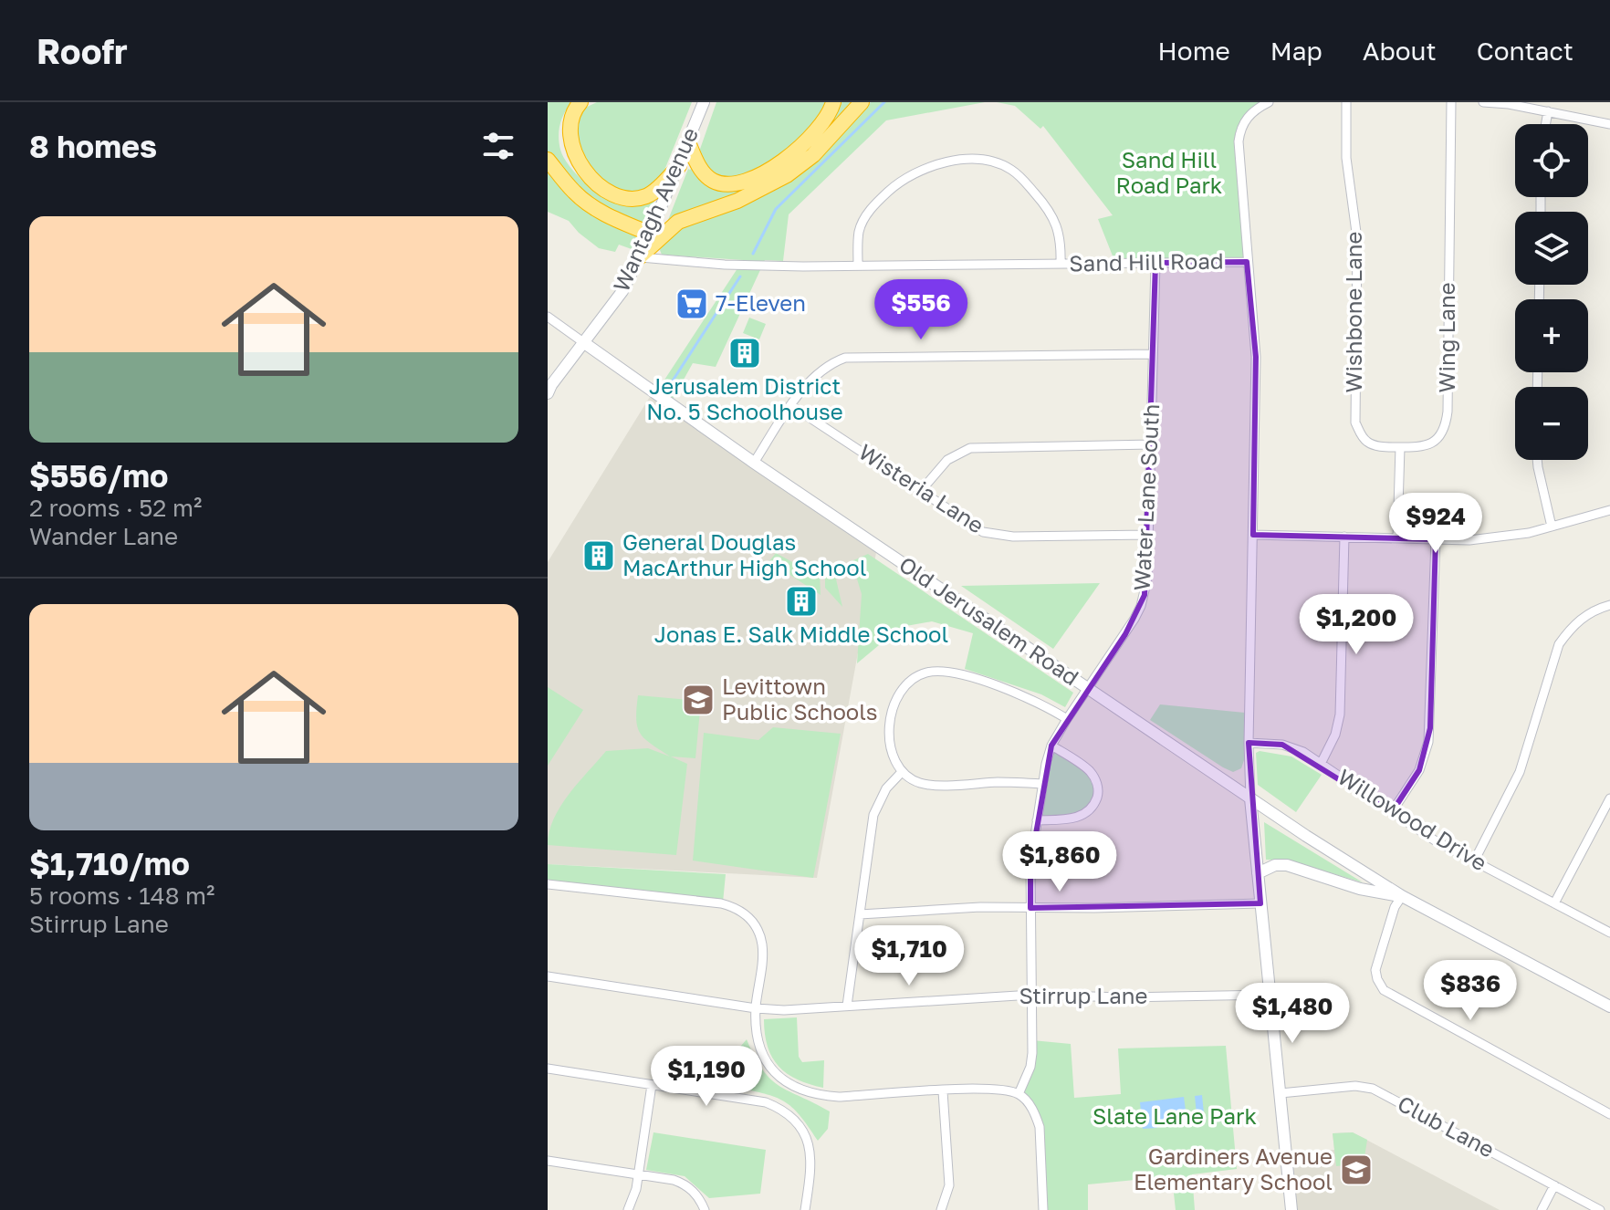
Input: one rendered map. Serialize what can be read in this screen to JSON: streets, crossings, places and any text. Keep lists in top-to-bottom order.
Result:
{
  "streets": {
    "main road": ["Wantagh Avenue", "Old Jerusalem Road"],
    "street": [
      "Sand Hill Road",
      "Wishbone Lane",
      "Wing Lane",
      "Wisteria Lane",
      "Water Lane South",
      "Willowood Drive",
      "Stirrup Lane",
      "Club Lane"
    ]
  },
  "crossings": [
    ["Wantagh Avenue", "Sand Hill Road"],
    ["Wantagh Avenue", "Old Jerusalem Road"],
    ["Sand Hill Road", "Water Lane South"],
    ["Sand Hill Road", "Old Jerusalem Road"],
    ["Sand Hill Road", "Willowood Drive"],
    ["Wishbone Lane", "Wing Lane"],
    ["Wisteria Lane", "Water Lane South"],
    ["Water Lane South", "Old Jerusalem Road"],
    ["Water Lane South", "Stirrup Lane"]
  ],
  "parks": ["Sand Hill Road Park", "Slate Lane Park"],
  "places": {
    "supermarket": ["7-Eleven"],
    "building": ["Jerusalem District No. 5 Schoolhouse", "General Douglas MacArthur High School", "Jonas E. Salk Middle School"],
    "school or university": ["Levittown Public Schools", "Gardiners Avenue Elementary School"]
  },
  "page": {
    "header": "Roofr",
    "nav": [
      "Home",
      "Map",
      "About",
      "Contact"
    ],
    "heading": "8 homes",
    "map_buttons": ["+", "−"],
    "list": [
      {
        "name": "$556/mo",
        "note": "2 rooms · 52 m² · Wander Lane"
      },
      {
        "name": "$1,710/mo",
        "note": "5 rooms · 148 m² · Stirrup Lane"
      }
    ],
    "price": [
      "$556",
      "$924",
      "$1,200",
      "$1,860",
      "$1,710",
      "$836",
      "$1,480",
      "$1,190"
    ]
  }
}
